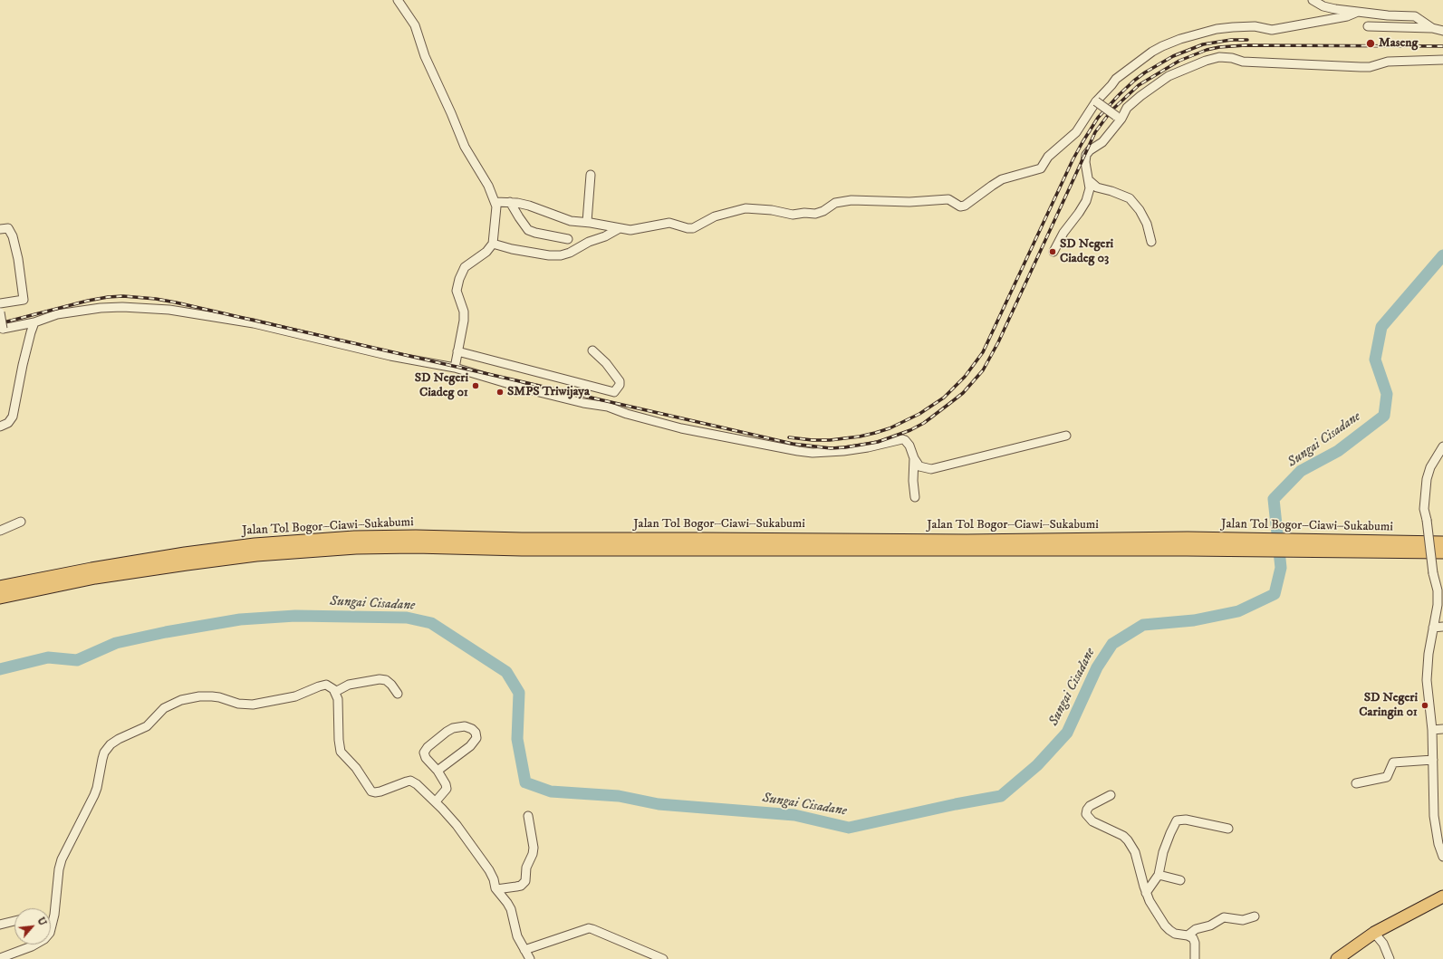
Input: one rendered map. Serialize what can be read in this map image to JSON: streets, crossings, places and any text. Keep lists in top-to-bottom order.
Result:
{
  "streets": {
    "highway": ["Jalan Tol Bogor–Ciawi–Sukabumi"]
  },
  "water": ["Sungai Cisadane"],
  "places": [
    "Maseng",
    "SD Negeri Ciadeg 03",
    "SD Negeri Ciadeg 01",
    "SMPS Triwijaya",
    "SD Negeri Caringin 01"
  ],
  "north": "top right"
}
